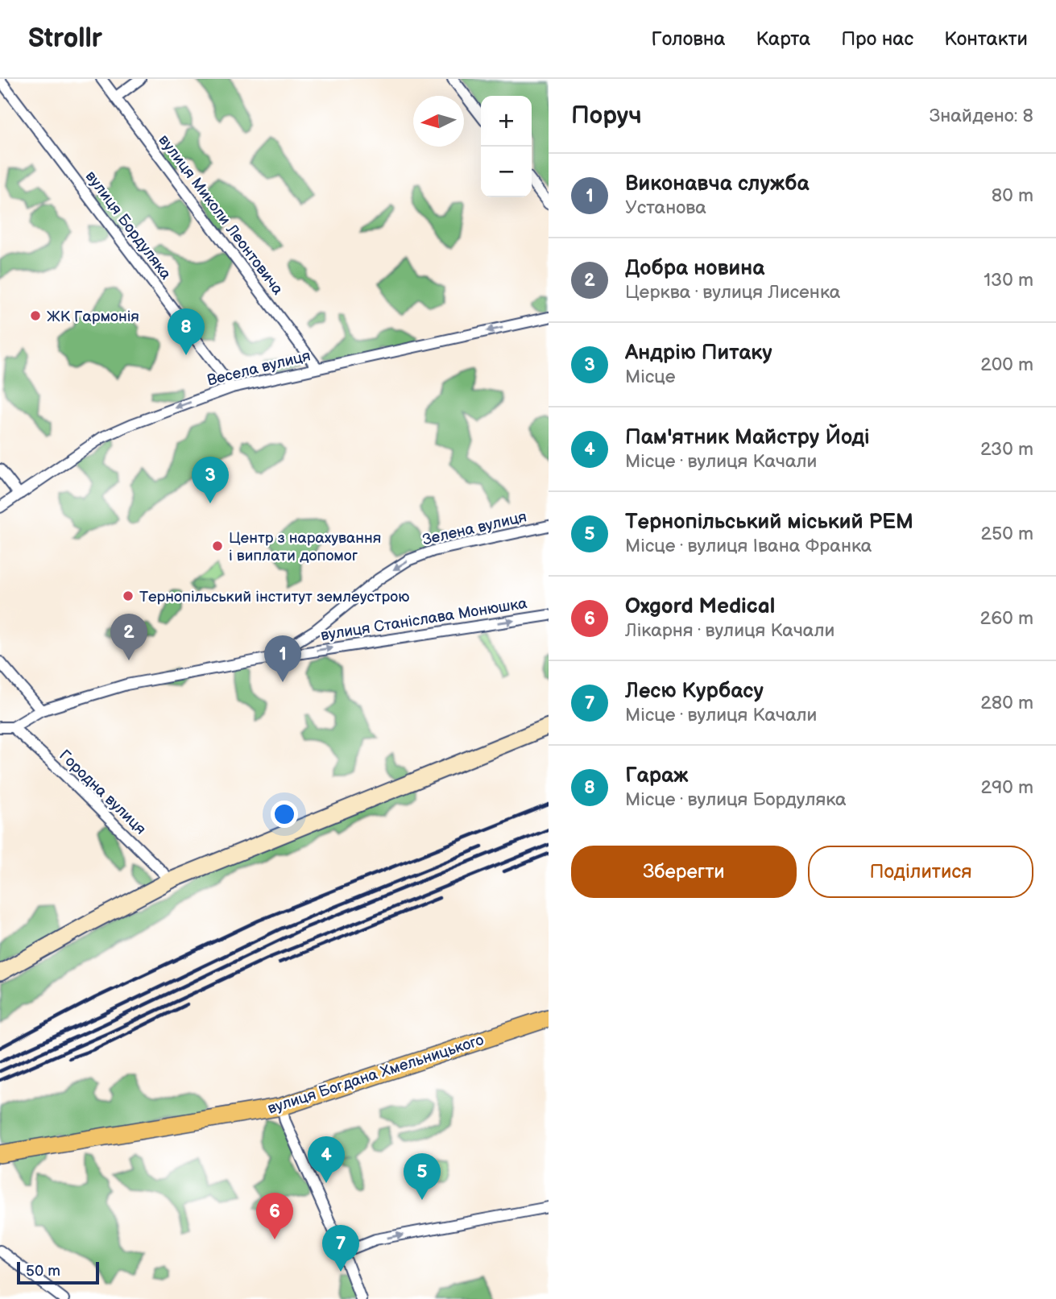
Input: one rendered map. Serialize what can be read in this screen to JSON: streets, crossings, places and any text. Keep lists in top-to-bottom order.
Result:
{
  "streets": {
    "main road": ["вулиця Богдана Хмельницького"],
    "street": [
      "вулиця Миколи Леонтовича",
      "вулиця Бордуляка",
      "Весела вулиця",
      "Зелена вулиця",
      "вулиця Станіслава Монюшка",
      "Городна вулиця"
    ]
  },
  "crossings": [
    ["вулиця Миколи Леонтовича", "Весела вулиця"],
    ["вулиця Бордуляка", "Весела вулиця"],
    ["Зелена вулиця", "вулиця Станіслава Монюшка"],
    ["вулиця Станіслава Монюшка", "Городна вулиця"]
  ],
  "one_way": ["Весела вулиця", "Зелена вулиця", "вулиця Станіслава Монюшка"],
  "places": ["ЖК Гармонія", "Центр з нарахування і виплати допомог", "Тернопільський інститут землеустрою"],
  "scale_bar": "50 m",
  "north": "left",
  "page": {
    "header": "Strollr",
    "nav": [
      "Головна",
      "Карта",
      "Про нас",
      "Контакти"
    ],
    "heading": ["Поруч", "Знайдено: 8"],
    "map_buttons": ["+", "−"],
    "list": [
      {
        "mark": "1",
        "name": "Виконавча служба",
        "note": "Установа",
        "value": "80 m"
      },
      {
        "mark": "2",
        "name": "Добра новина",
        "note": "Церква · вулиця Лисенка",
        "value": "130 m"
      },
      {
        "mark": "3",
        "name": "Андрію Питаку",
        "note": "Місце",
        "value": "200 m"
      },
      {
        "mark": "4",
        "name": "Пам'ятник Майстру Йоді",
        "note": "Місце · вулиця Качали",
        "value": "230 m"
      },
      {
        "mark": "5",
        "name": "Тернопільський міський РЕМ",
        "note": "Місце · вулиця Івана Франка",
        "value": "250 m"
      },
      {
        "mark": "6",
        "name": "Oxgord Medical",
        "note": "Лікарня · вулиця Качали",
        "value": "260 m"
      },
      {
        "mark": "7",
        "name": "Лесю Курбасу",
        "note": "Місце · вулиця Качали",
        "value": "280 m"
      },
      {
        "mark": "8",
        "name": "Гараж",
        "note": "Місце · вулиця Бордуляка",
        "value": "290 m"
      }
    ],
    "pins": [
      "8",
      "3",
      "2",
      "1",
      "4",
      "5",
      "6",
      "7"
    ],
    "buttons": ["Зберегти", "Поділитися"],
    "scale": "50 m"
  }
}
